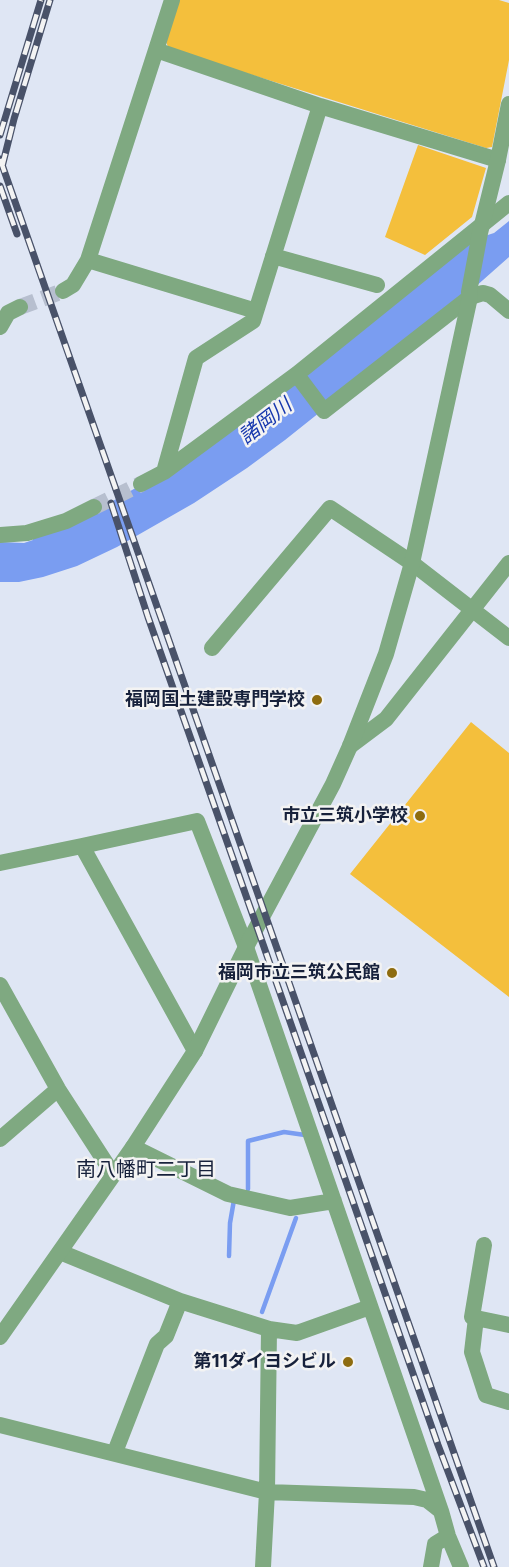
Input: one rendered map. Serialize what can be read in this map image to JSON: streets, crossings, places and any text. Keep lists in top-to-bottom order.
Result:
{
  "districts": ["南八幡町二丁目"],
  "water": ["諸岡川"],
  "places": [
    "福岡国土建設専門学校",
    "市立三筑小学校",
    "福岡市立三筑公民館",
    "第11ダイヨシビル"
  ]
}
